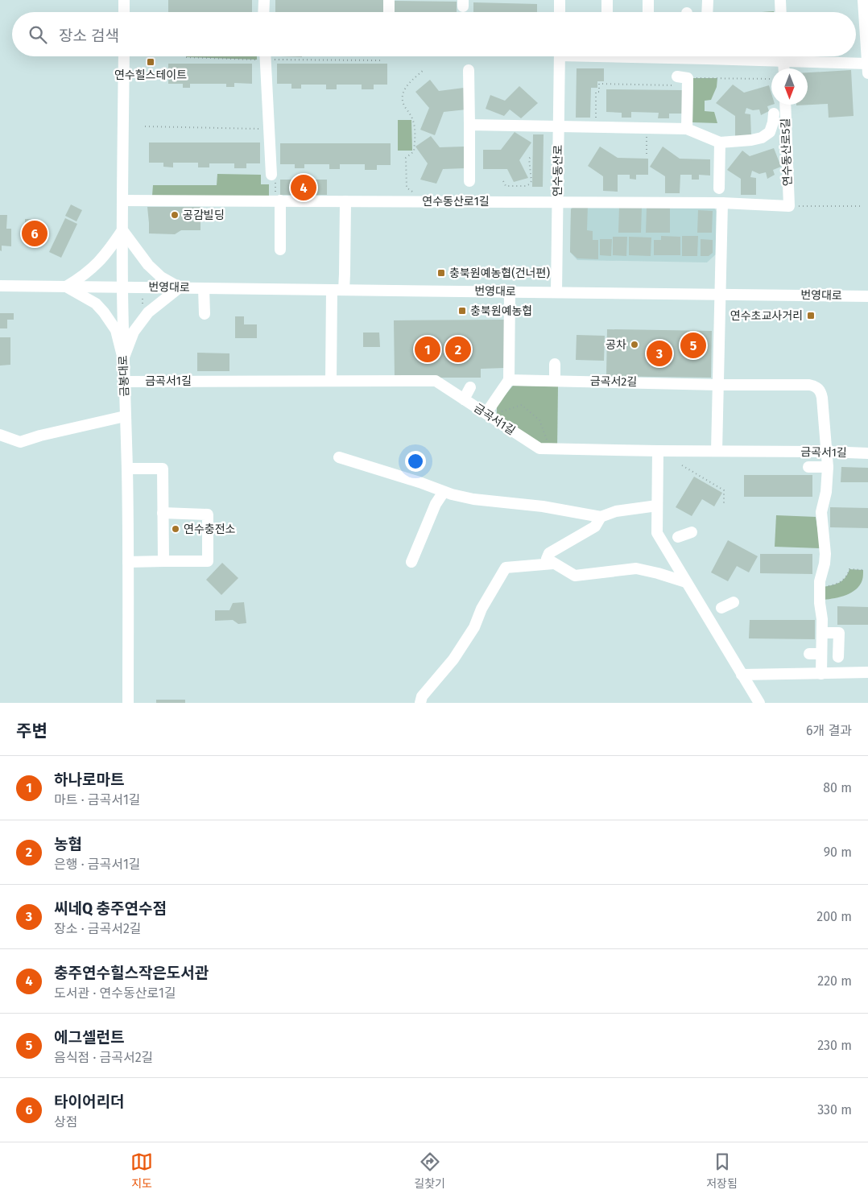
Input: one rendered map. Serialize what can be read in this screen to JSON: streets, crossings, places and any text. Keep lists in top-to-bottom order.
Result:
{
  "streets": {
    "street": [
      "연수동산로5길",
      "연수동산로",
      "연수동산로1길",
      "번영대로",
      "금봉대로",
      "금곡서1길",
      "금곡서2길"
    ]
  },
  "crossings": [
    ["연수동산로5길", "연수동산로1길"],
    ["연수동산로", "연수동산로1길"],
    ["연수동산로", "번영대로"],
    ["연수동산로1길", "금봉대로"],
    ["번영대로", "금봉대로"],
    ["금봉대로", "금곡서1길"],
    ["금곡서1길", "금곡서2길"]
  ],
  "places": {
    "transit": [
      "연수힐스테이트",
      "충북원예농협(건너편)",
      "충북원예농협",
      "연수초교사거리"
    ],
    "other": ["공감빌딩", "공차", "연수충전소"]
  },
  "north": "bottom",
  "page": {
    "search": "장소 검색",
    "pins": [
      "4",
      "6",
      "5",
      "1",
      "2",
      "3"
    ],
    "heading": ["주변", "6개 결과"],
    "list": [
      {
        "mark": "1",
        "name": "하나로마트",
        "note": "마트 · 금곡서1길",
        "value": "80 m"
      },
      {
        "mark": "2",
        "name": "농협",
        "note": "은행 · 금곡서1길",
        "value": "90 m"
      },
      {
        "mark": "3",
        "name": "씨네Q 충주연수점",
        "note": "장소 · 금곡서2길",
        "value": "200 m"
      },
      {
        "mark": "4",
        "name": "충주연수힐스작은도서관",
        "note": "도서관 · 연수동산로1길",
        "value": "220 m"
      },
      {
        "mark": "5",
        "name": "에그셀런트",
        "note": "음식점 · 금곡서2길",
        "value": "230 m"
      },
      {
        "mark": "6",
        "name": "타이어리더",
        "note": "상점",
        "value": "330 m"
      }
    ],
    "nav": ["지도", "길찾기", "저장됨"]
  }
}
